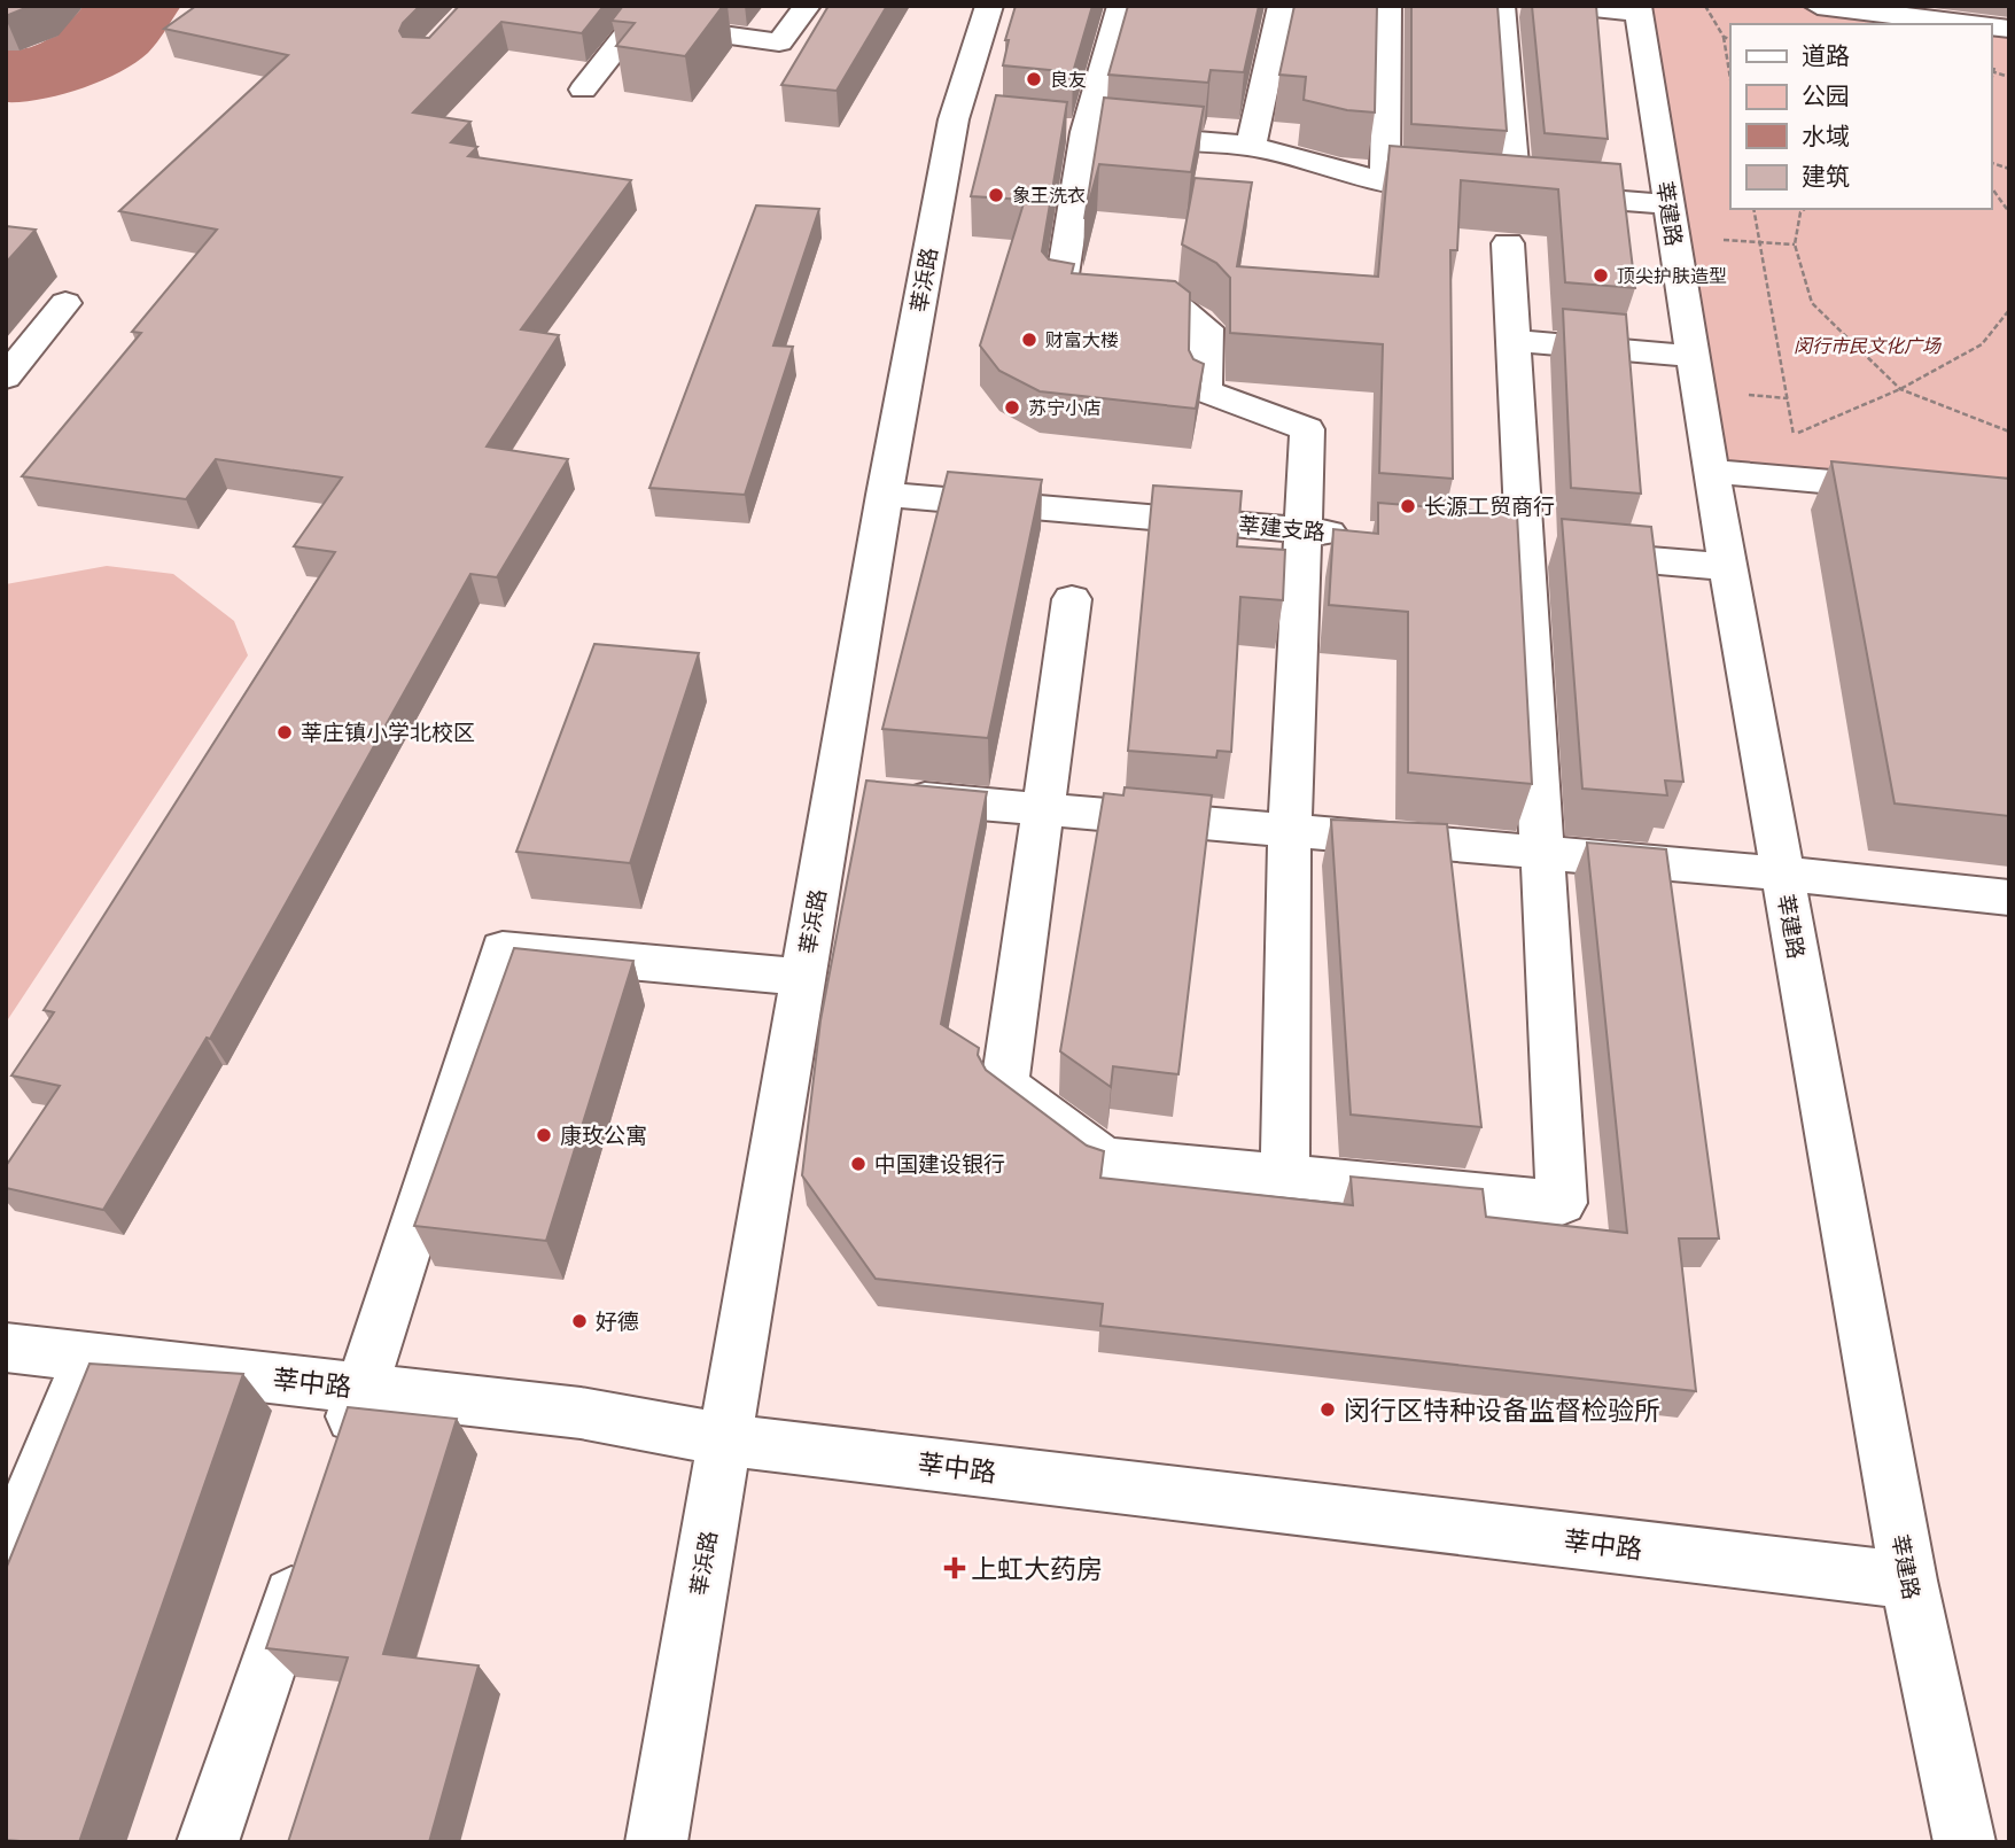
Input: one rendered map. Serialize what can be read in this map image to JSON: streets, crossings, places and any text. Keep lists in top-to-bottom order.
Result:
{
  "streets": {
    "street": [
      "莘建路",
      "莘浜路",
      "莘建支路",
      "莘中路"
    ]
  },
  "crossings": [
    ["莘建路", "莘中路"],
    ["莘浜路", "莘建支路"],
    ["莘浜路", "莘中路"]
  ],
  "parks": ["闵行市民文化广场"],
  "places": {
    "other": [
      "良友",
      "象王洗衣",
      "顶尖护肤造型",
      "财富大楼",
      "苏宁小店",
      "长源工贸商行",
      "莘庄镇小学北校区",
      "康玫公寓",
      "中国建设银行",
      "好德",
      "闵行区特种设备监督检验所"
    ],
    "health": ["上虹大药房"]
  },
  "legend": [
    "道路",
    "公园",
    "水域",
    "建筑"
  ]
}
